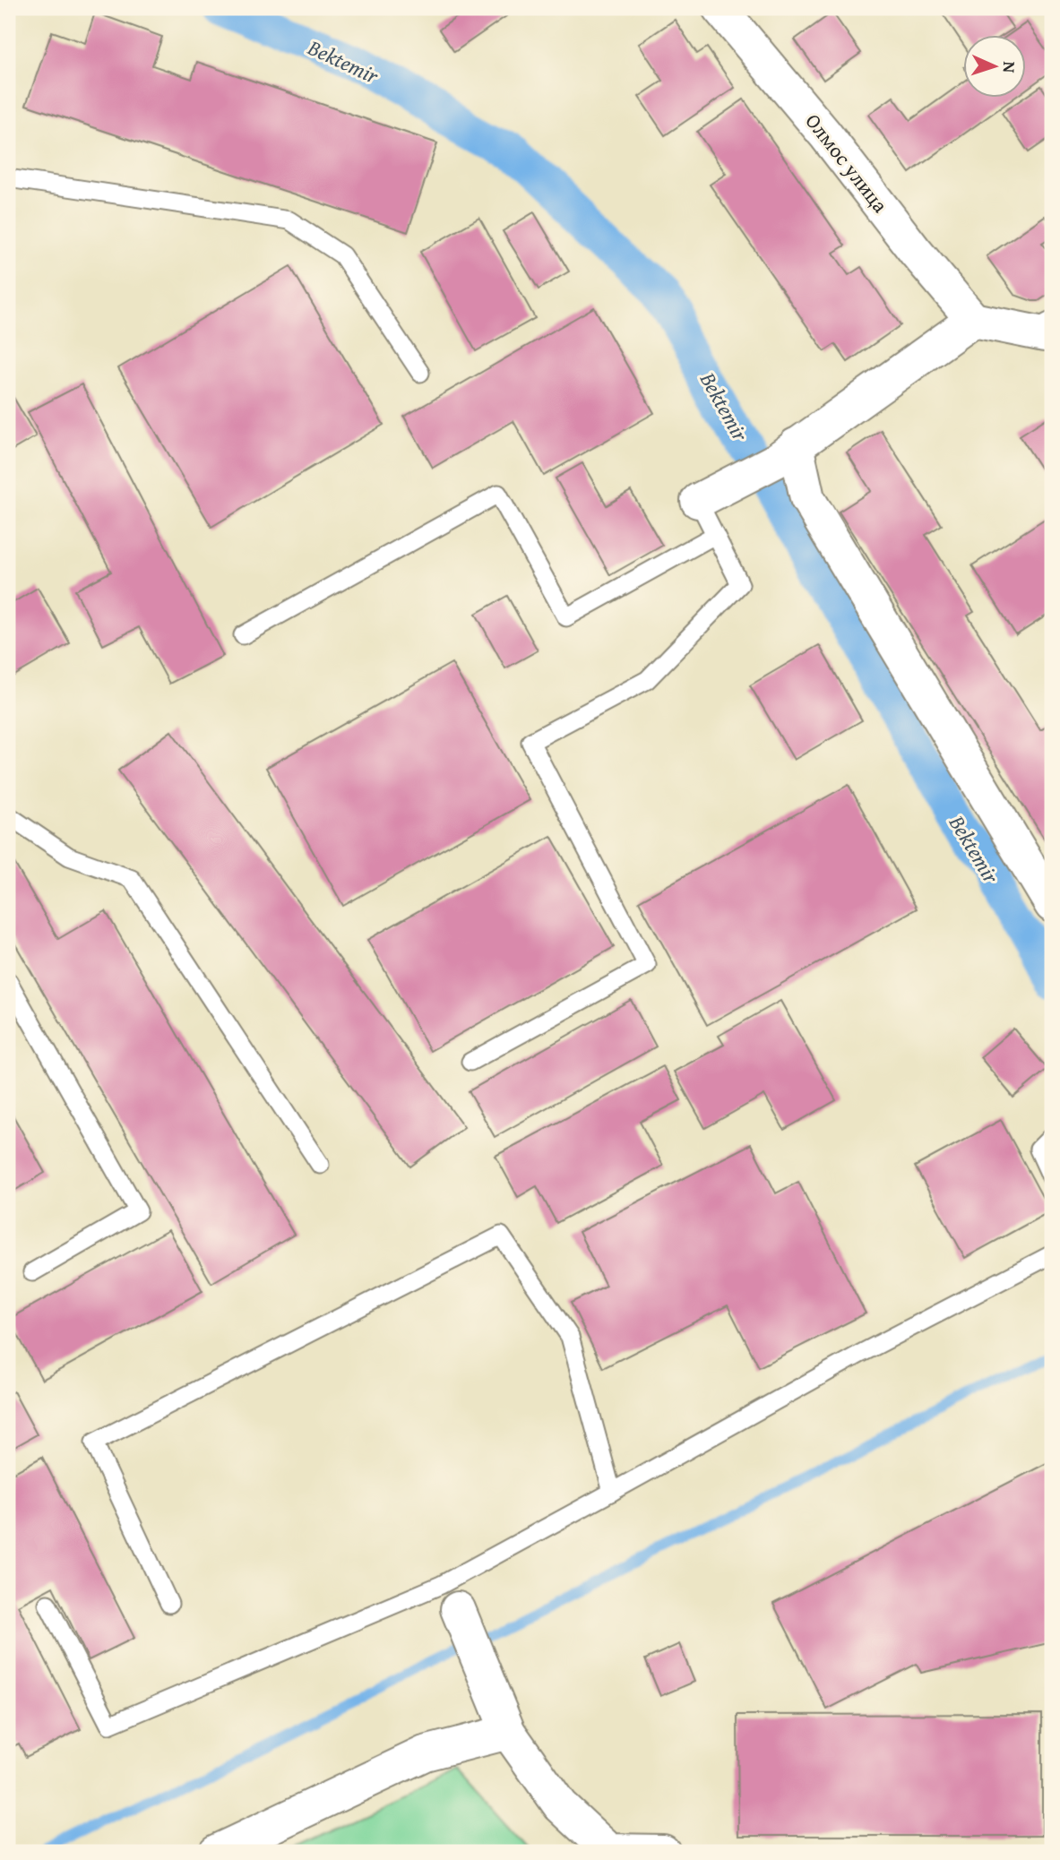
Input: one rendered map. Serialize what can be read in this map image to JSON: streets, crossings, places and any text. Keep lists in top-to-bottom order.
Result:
{
  "streets": {
    "street": ["Олмос улица"]
  },
  "water": ["Bektemir"],
  "north": "right"
}
